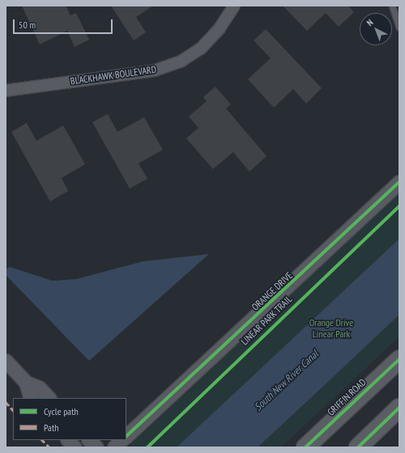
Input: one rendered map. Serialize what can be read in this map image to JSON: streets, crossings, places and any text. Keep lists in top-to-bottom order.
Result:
{
  "streets": {
    "main road": ["GRIFFIN ROAD"],
    "street": ["BLACKHAWK BOULEVARD", "ORANGE DRIVE"],
    "cycle path": ["LINEAR PARK TRAIL"]
  },
  "water": ["South New River Canal"],
  "parks": ["Orange Drive Linear Park"],
  "legend": ["Cycle path", "Path"],
  "scale_bar": "50 m",
  "north": "top left"
}
